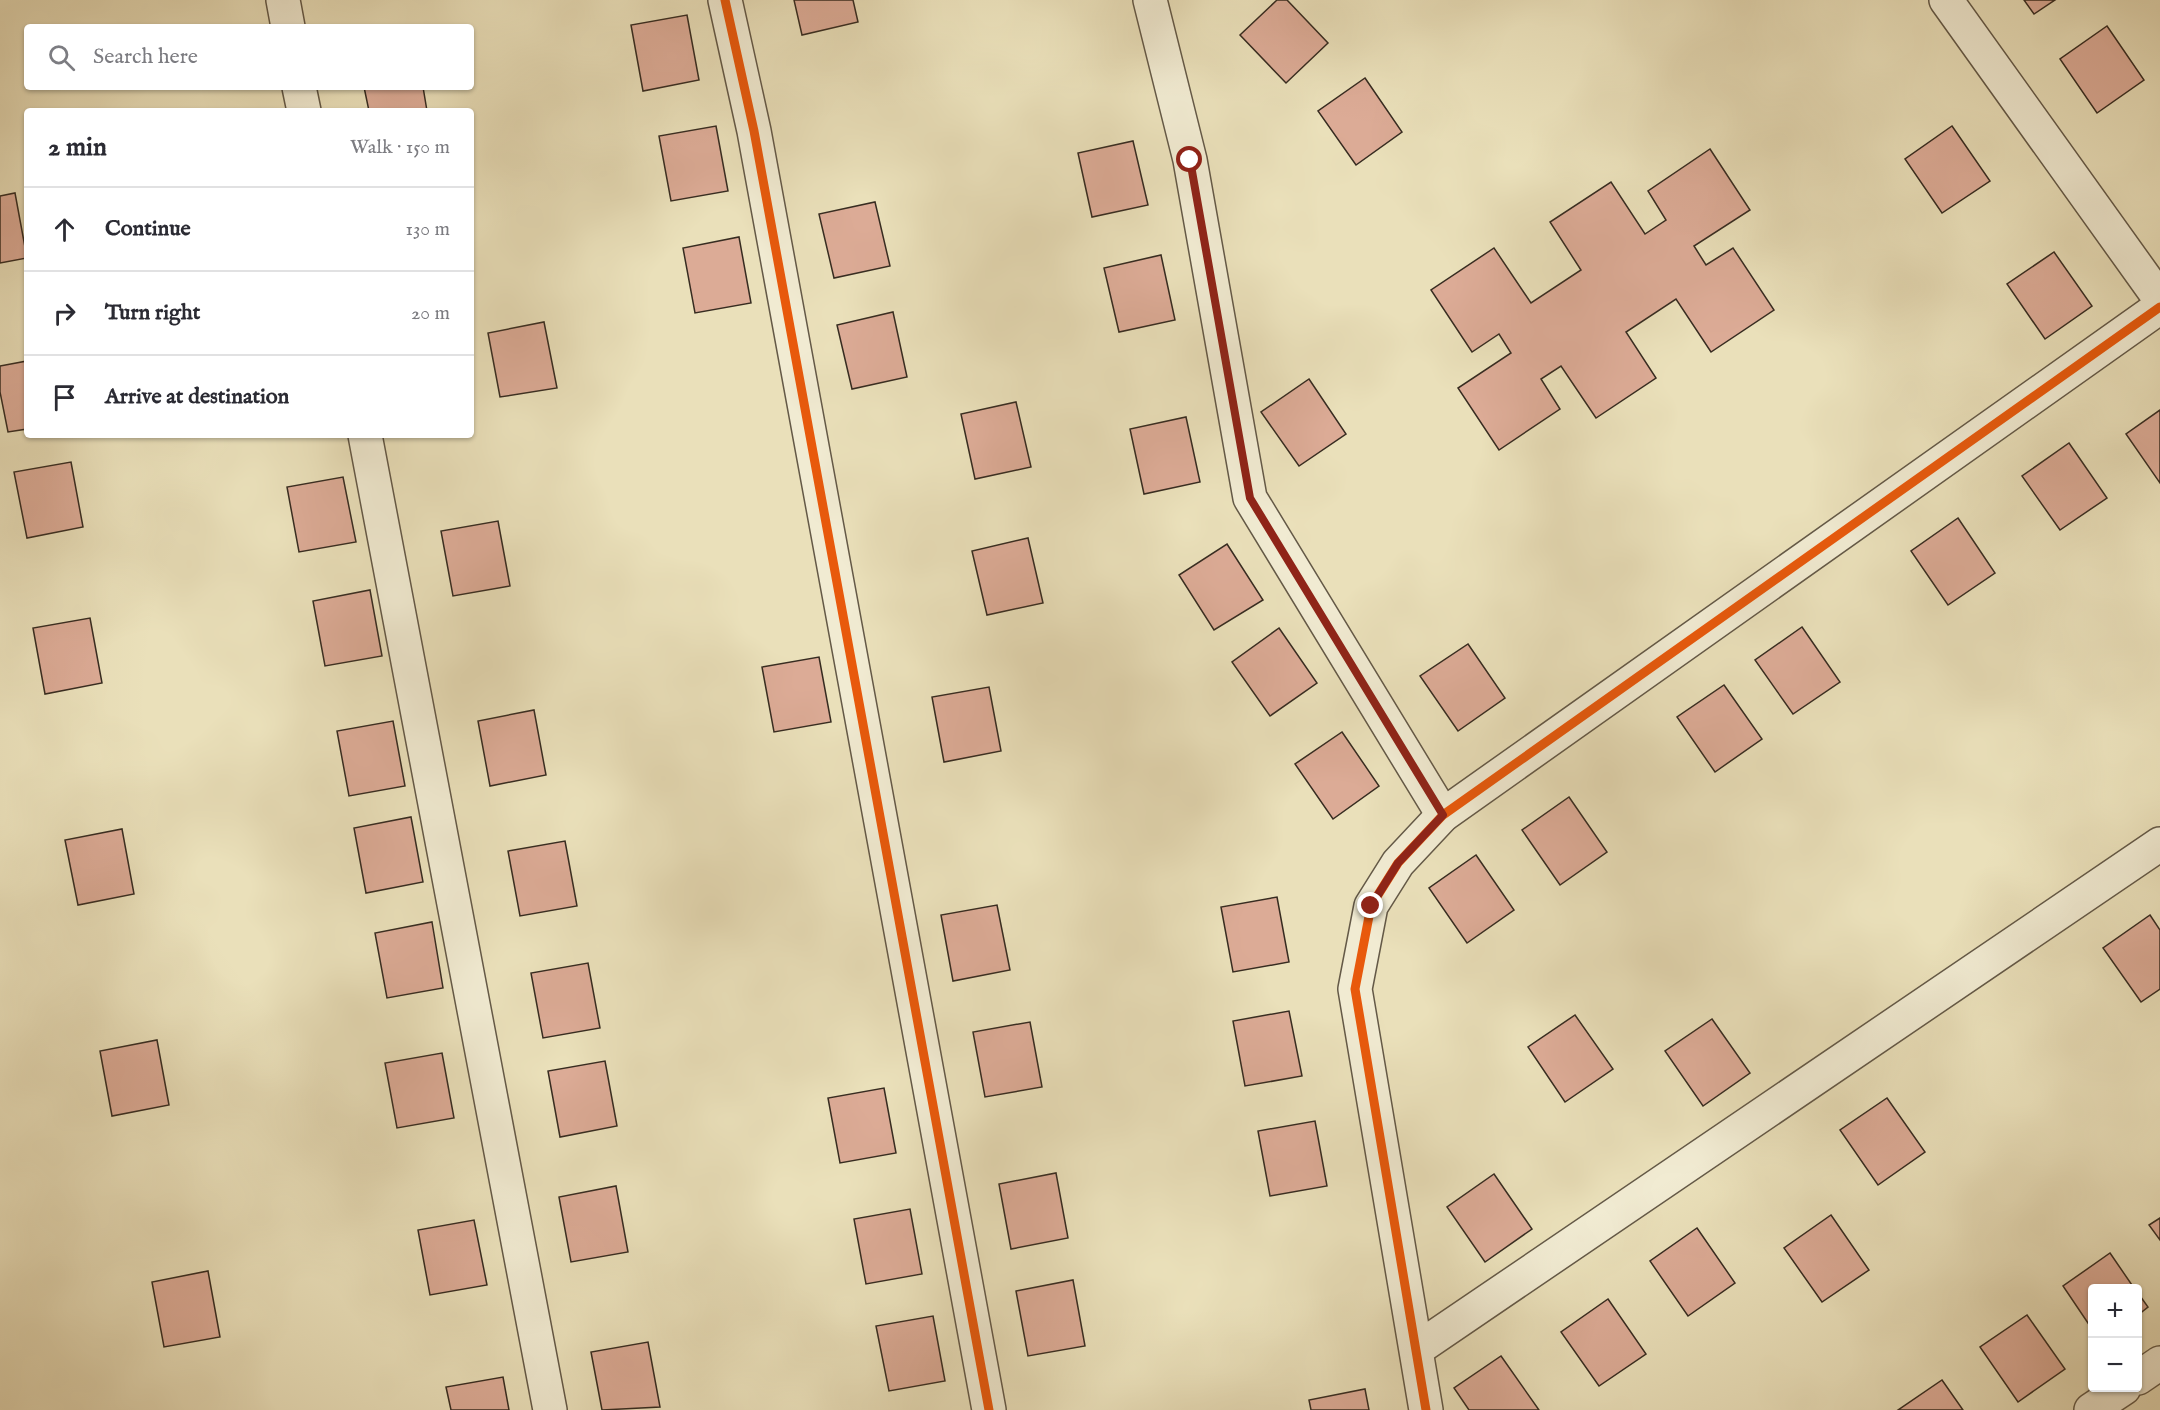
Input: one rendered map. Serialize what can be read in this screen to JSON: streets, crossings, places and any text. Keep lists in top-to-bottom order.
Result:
{
  "page": {
    "search": "Search here",
    "heading": ["2 min", "Walk · 150 m"],
    "list": [
      ["Continue", "130 m"],
      ["Turn right", "20 m"],
      "Arrive at destination"
    ],
    "map_buttons": ["+", "−"]
  }
}
